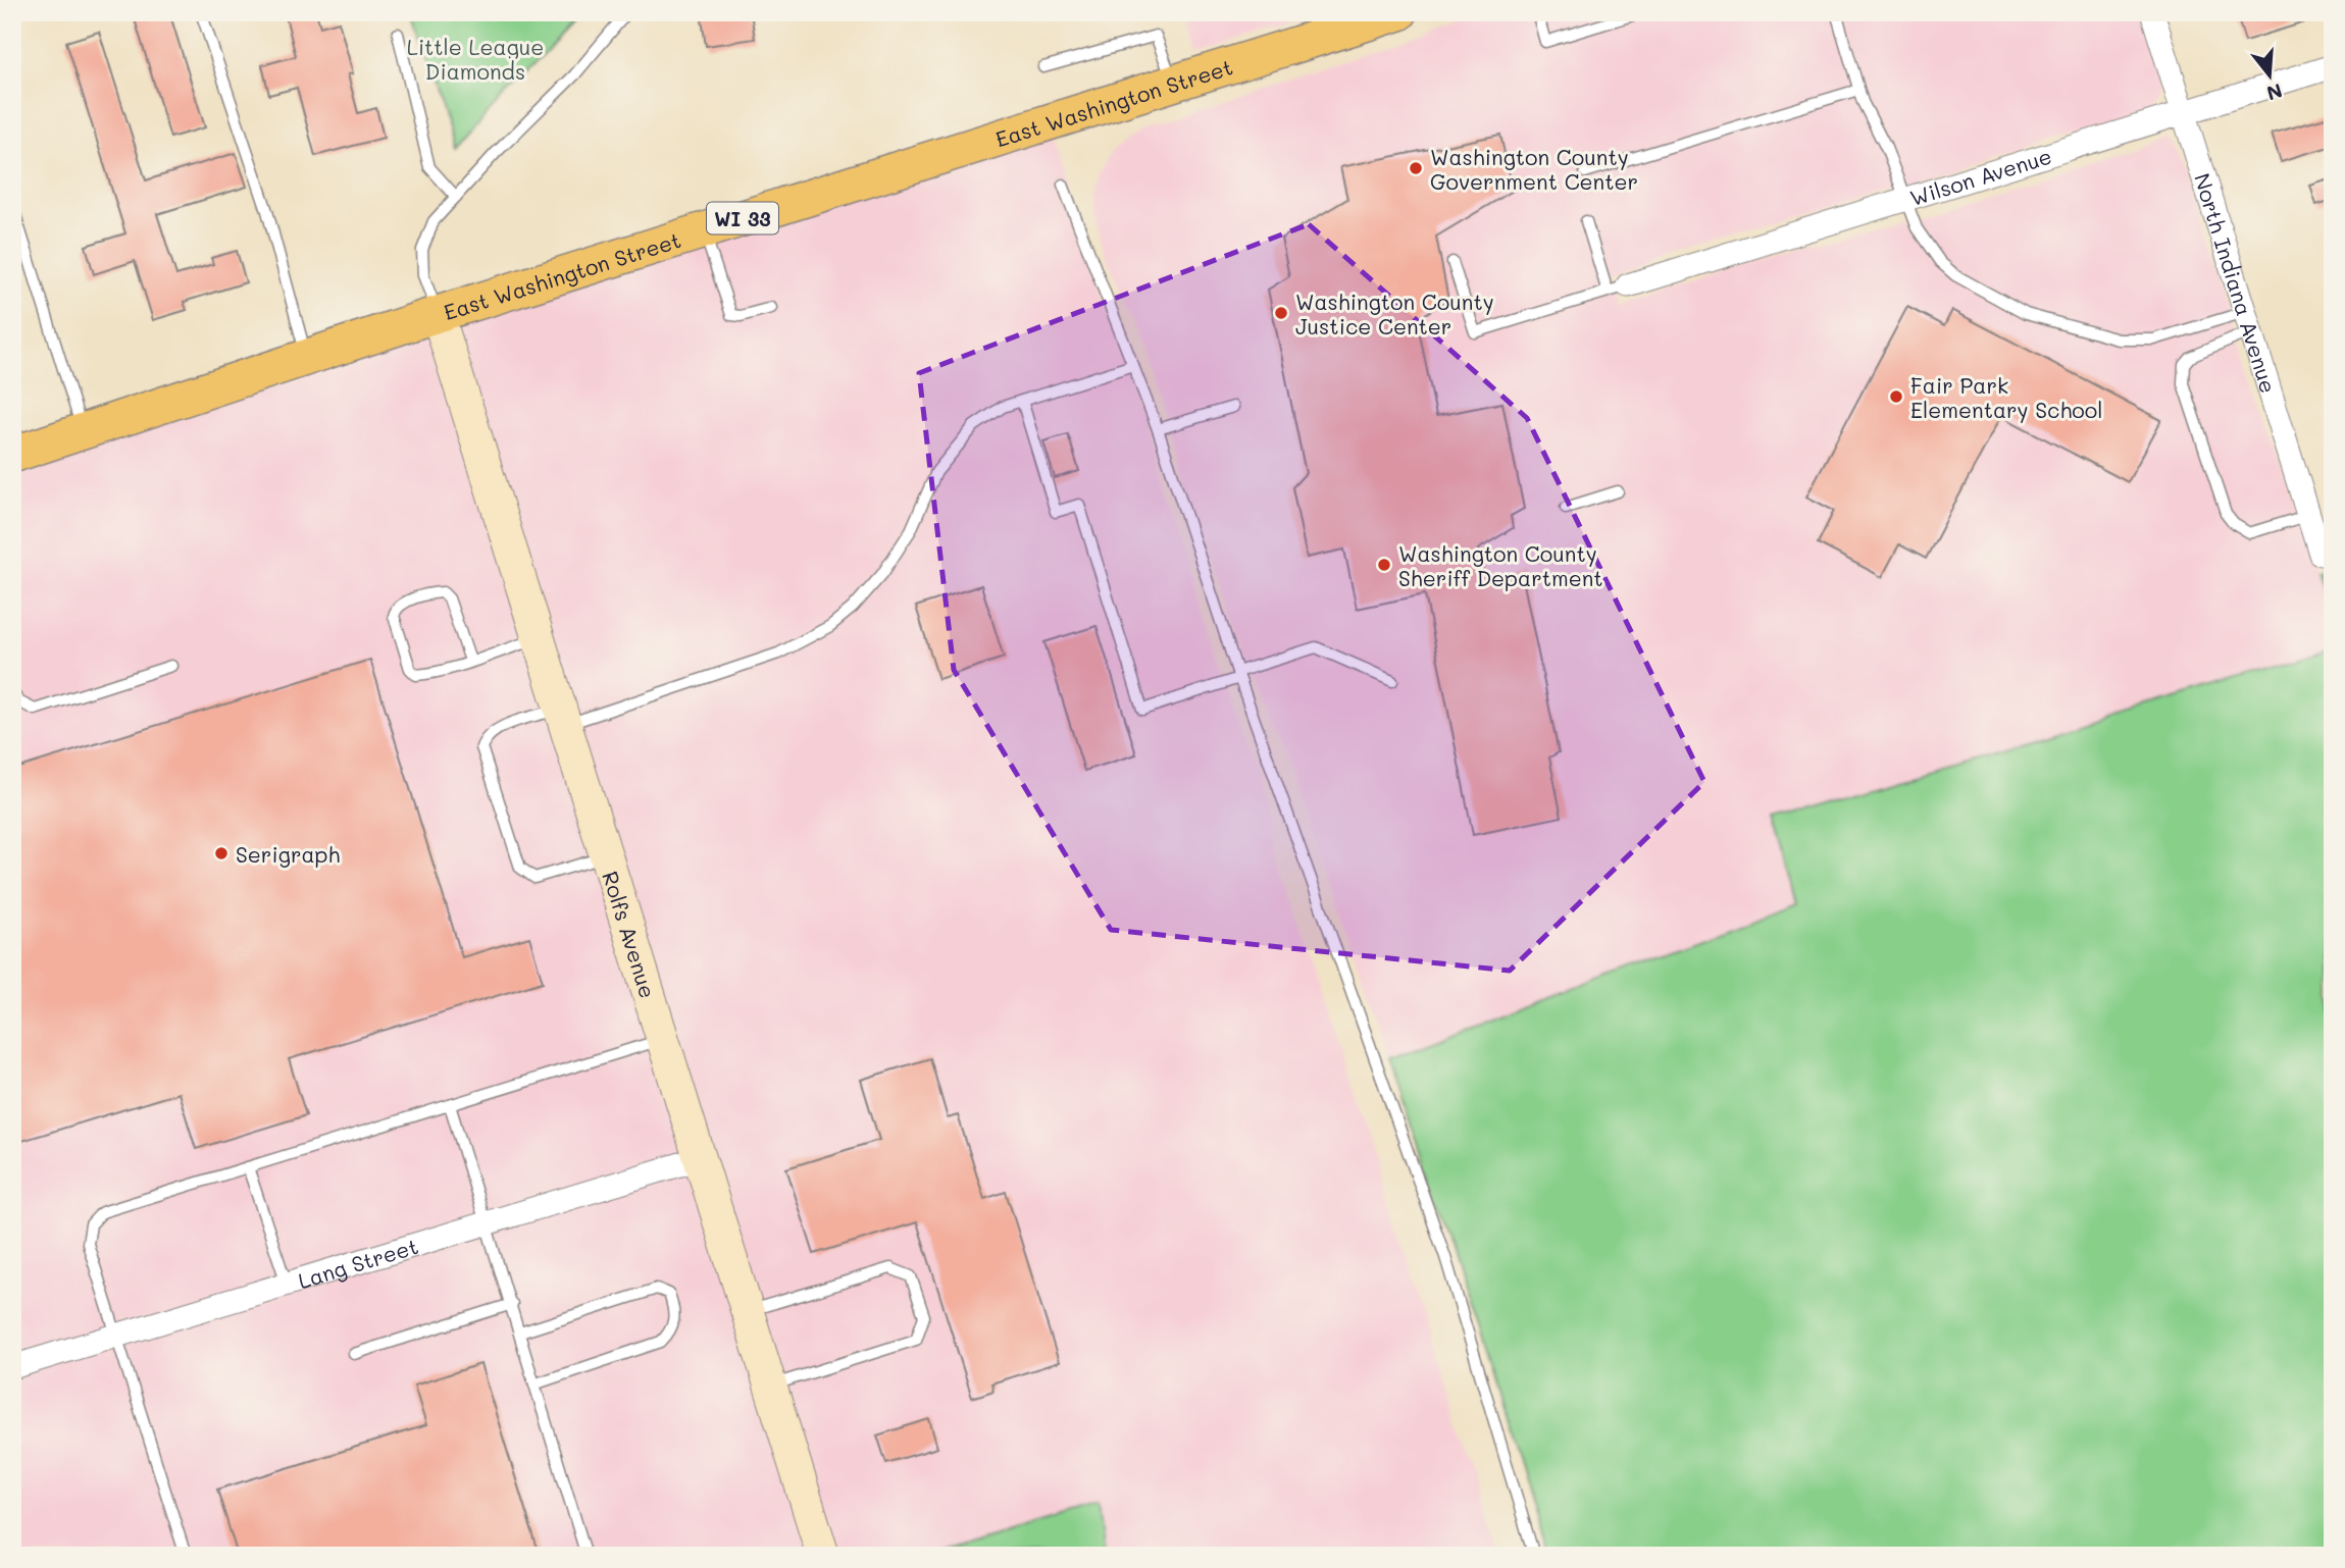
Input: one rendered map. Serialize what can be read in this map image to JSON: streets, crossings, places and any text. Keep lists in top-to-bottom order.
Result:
{
  "streets": {
    "main road": ["East Washington Street", "WI 33"],
    "street": [
      "Wilson Avenue",
      "North Indiana Avenue",
      "Rolfs Avenue",
      "Lang Street"
    ]
  },
  "crossings": [
    ["East Washington Street", "Rolfs Avenue"],
    ["Wilson Avenue", "North Indiana Avenue"],
    ["Rolfs Avenue", "Lang Street"]
  ],
  "parks": ["Little League Diamonds"],
  "places": [
    "Washington County Government Center",
    "Washington County Justice Center",
    "Fair Park Elementary School",
    "Washington County Sheriff Department",
    "Serigraph"
  ],
  "north": "bottom"
}
